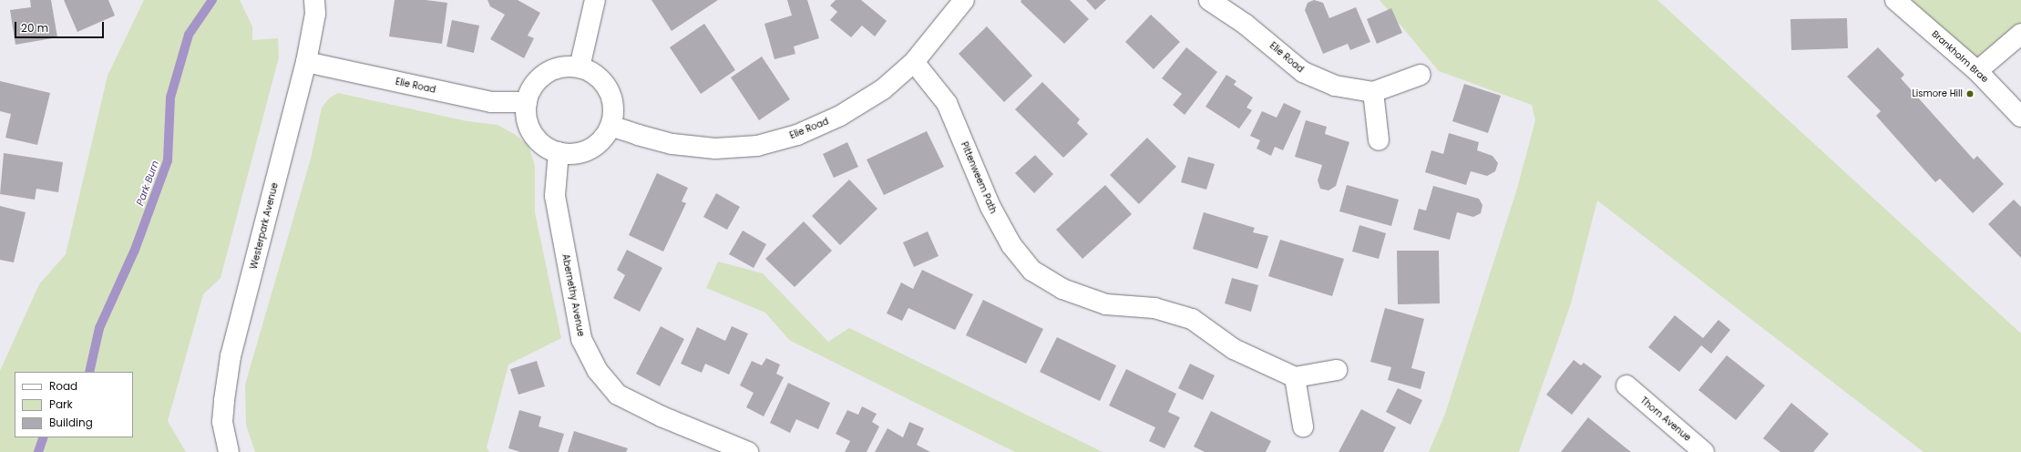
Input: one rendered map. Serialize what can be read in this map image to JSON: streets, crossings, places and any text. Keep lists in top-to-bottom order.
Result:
{
  "streets": {
    "street": [
      "Brankholm Brae",
      "Elie Road",
      "Pittenweem Path",
      "Westerpark Avenue",
      "Abernethy Avenue",
      "Thorn Avenue"
    ]
  },
  "crossings": [
    ["Elie Road", "Pittenweem Path"],
    ["Elie Road", "Westerpark Avenue"],
    ["Elie Road", "Abernethy Avenue"]
  ],
  "water": ["Park Burn"],
  "places": ["Lismore Hill"],
  "legend": ["Road", "Park", "Building"],
  "scale_bar": "20 m"
}
